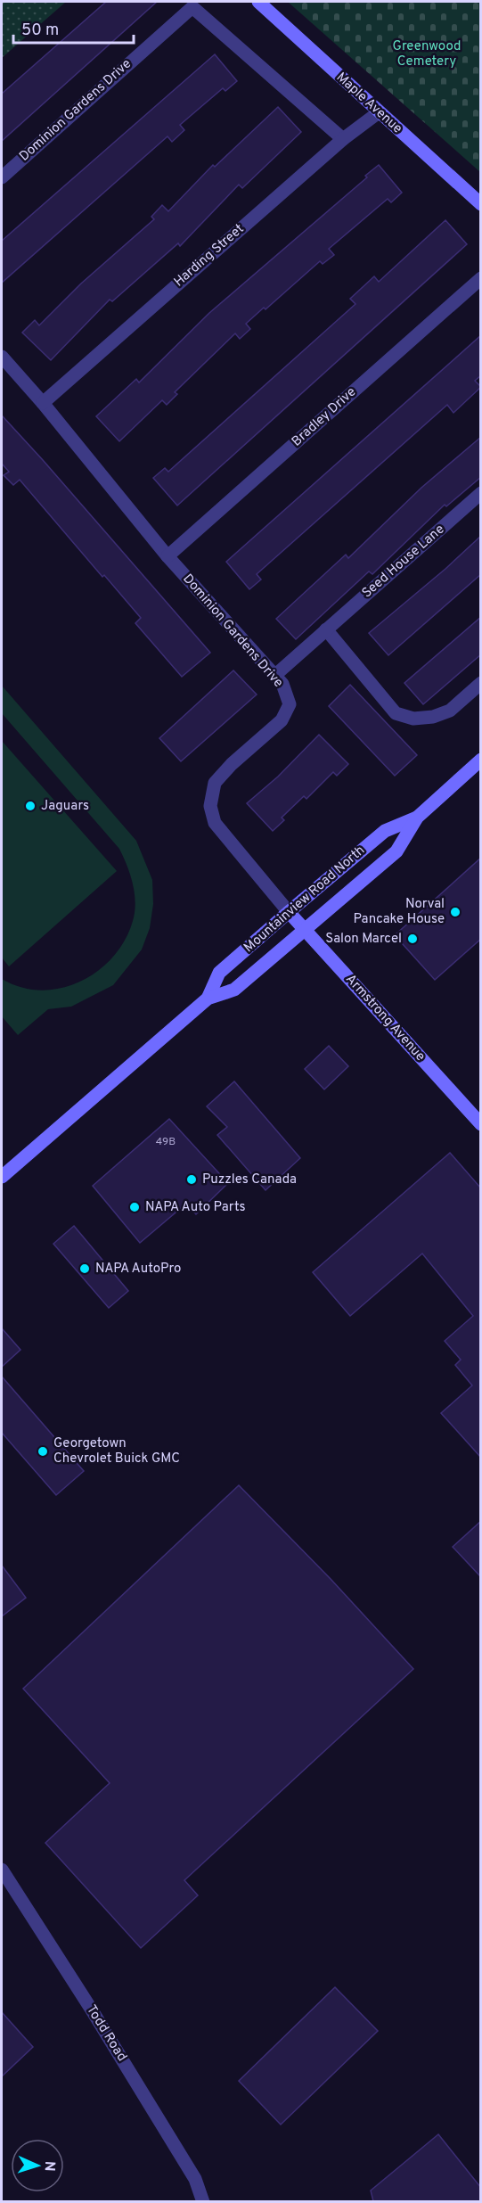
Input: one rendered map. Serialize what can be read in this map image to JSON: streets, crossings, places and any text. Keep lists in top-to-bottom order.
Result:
{
  "streets": {
    "main road": ["Maple Avenue", "Mountainview Road North", "Armstrong Avenue"],
    "street": [
      "Dominion Gardens Drive",
      "Harding Street",
      "Bradley Drive",
      "Seed House Lane",
      "Todd Road"
    ]
  },
  "crossings": [
    ["Maple Avenue", "Harding Street"],
    ["Dominion Gardens Drive", "Harding Street"],
    ["Dominion Gardens Drive", "Bradley Drive"],
    ["Dominion Gardens Drive", "Seed House Lane"],
    ["Dominion Gardens Drive", "Mountainview Road North"],
    ["Dominion Gardens Drive", "Armstrong Avenue"],
    ["Mountainview Road North", "Armstrong Avenue"]
  ],
  "parks": ["Greenwood Cemetery"],
  "places": [
    "Jaguars",
    "Norval Pancake House",
    "Salon Marcel",
    "Puzzles Canada",
    "NAPA Auto Parts",
    "NAPA AutoPro",
    "Georgetown Chevrolet Buick GMC"
  ],
  "house_numbers": ["49B"],
  "scale_bar": "50 m",
  "north": "right"
}
